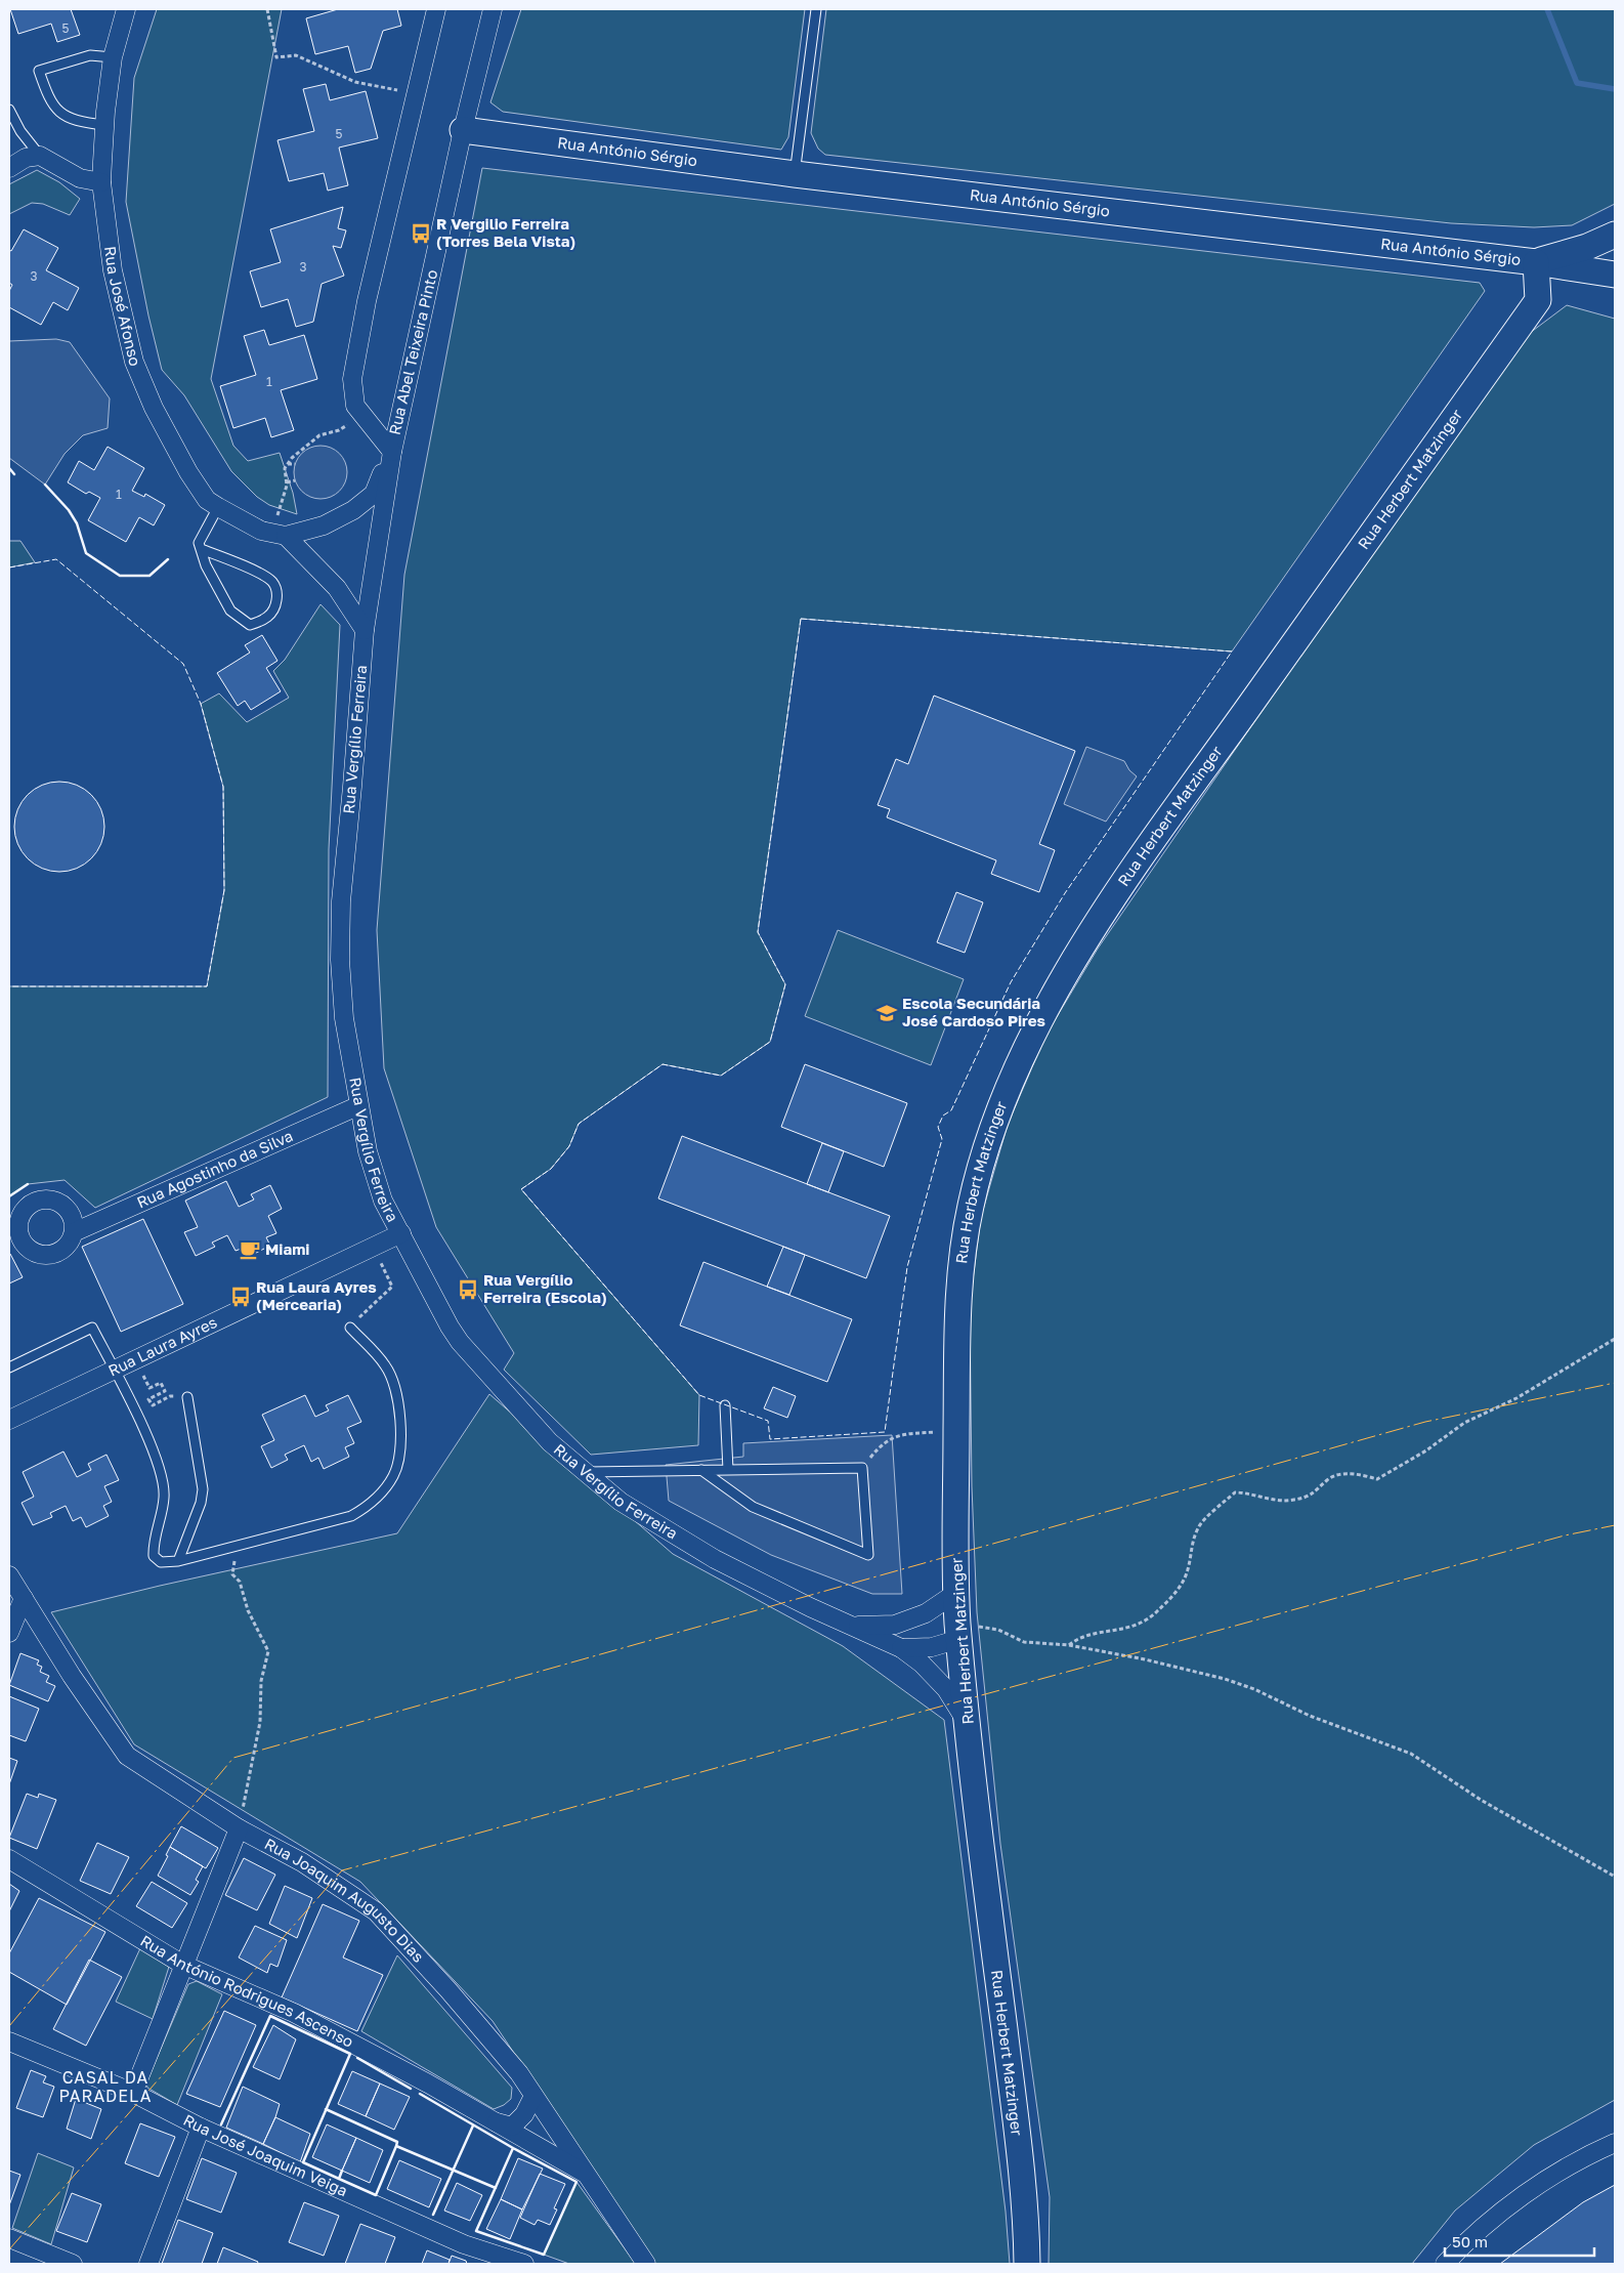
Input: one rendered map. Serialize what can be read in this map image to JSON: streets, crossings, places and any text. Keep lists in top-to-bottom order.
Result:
{
  "streets": {
    "street": [
      "Rua António Sérgio",
      "Rua José Afonso",
      "Rua Abel Teixeira Pinto",
      "Rua Herbert Matzinger",
      "Rua Vergílio Ferreira",
      "Rua Agostinho da Silva",
      "Rua Laura Ayres",
      "Rua Joaquim Augusto Dias",
      "Rua António Rodrigues Ascenso",
      "Rua José Joaquim Veiga"
    ]
  },
  "crossings": [
    ["Rua António Sérgio", "Rua Abel Teixeira Pinto"],
    ["Rua António Sérgio", "Rua Herbert Matzinger"],
    ["Rua José Afonso", "Rua Vergílio Ferreira"],
    ["Rua Abel Teixeira Pinto", "Rua Vergílio Ferreira"],
    ["Rua Herbert Matzinger", "Rua Vergílio Ferreira"],
    ["Rua Vergílio Ferreira", "Rua Agostinho da Silva"],
    ["Rua Vergílio Ferreira", "Rua Laura Ayres"],
    ["Rua Joaquim Augusto Dias", "Rua António Rodrigues Ascenso"]
  ],
  "districts": ["CASAL DA PARADELA"],
  "places": {
    "bus stop": ["R Vergilio Ferreira (Torres Bela Vista)", "Rua Vergílio Ferreira (Escola)", "Rua Laura Ayres (Mercearia)"],
    "school or university": ["Escola Secundária José Cardoso Pires"],
    "cafe": ["Miami"]
  },
  "house_numbers": [
    "5",
    "5",
    "3",
    "3",
    "1",
    "1"
  ],
  "scale_bar": "50 m"
}
